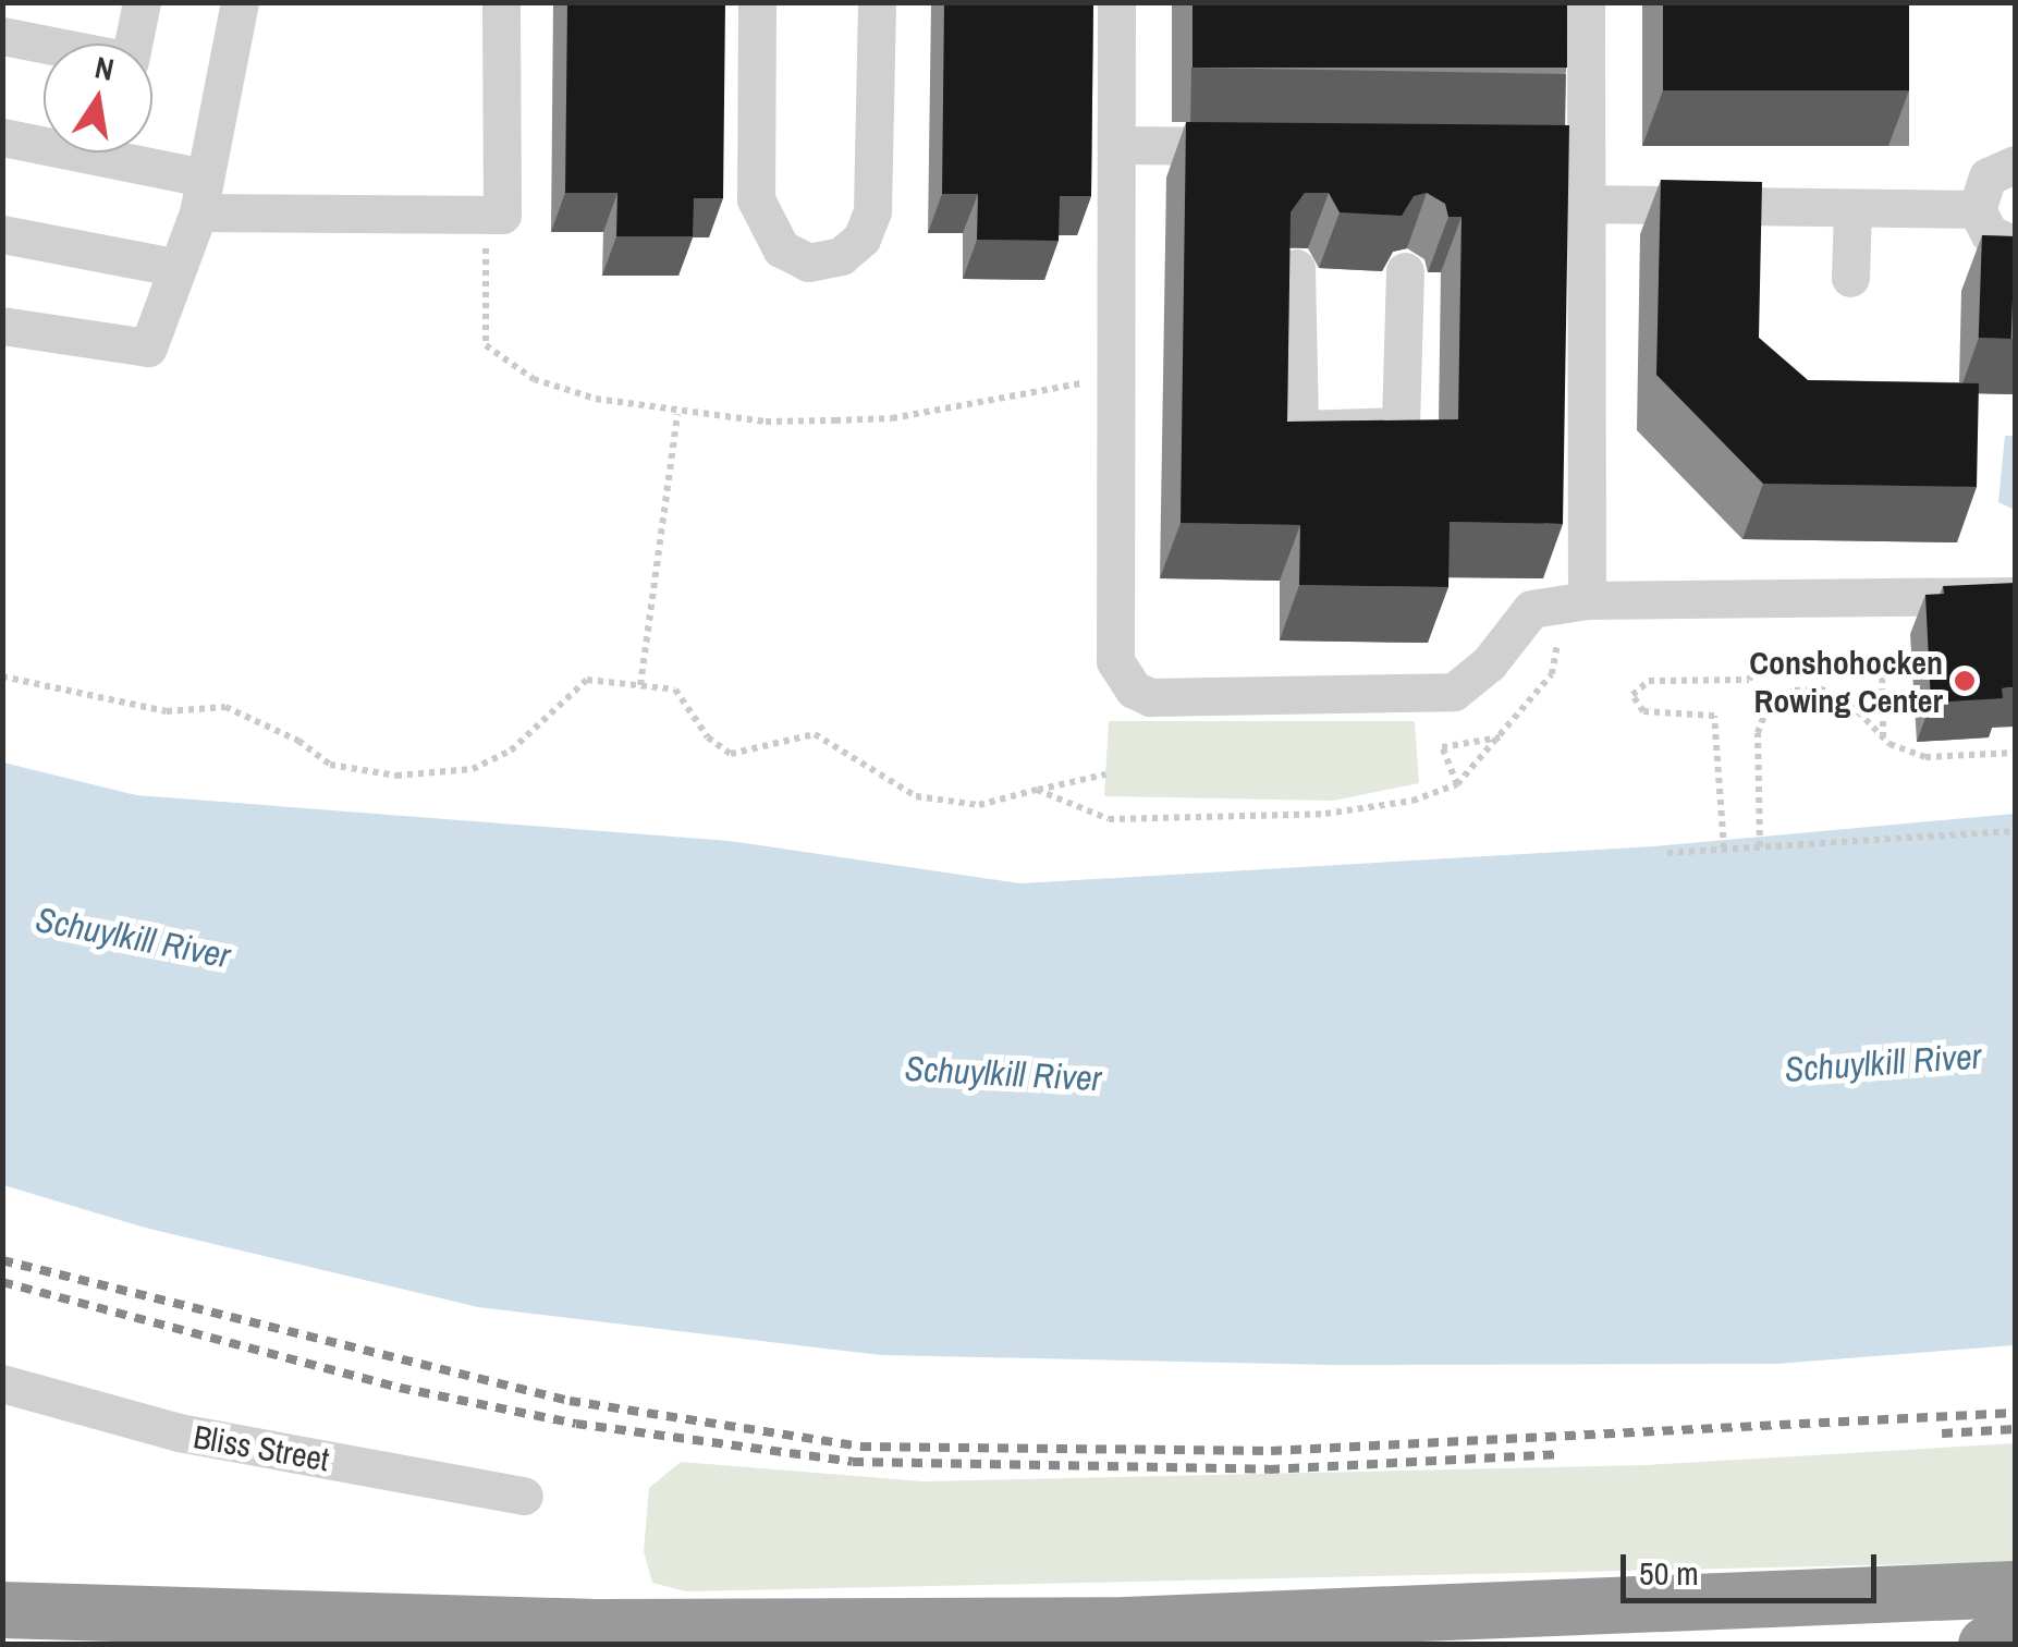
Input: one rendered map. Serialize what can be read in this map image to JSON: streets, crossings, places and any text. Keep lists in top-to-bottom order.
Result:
{
  "streets": {
    "street": ["Bliss Street"]
  },
  "water": ["Schuylkill River"],
  "places": ["Conshohocken Rowing Center"],
  "scale_bar": "50 m",
  "north": "top"
}
